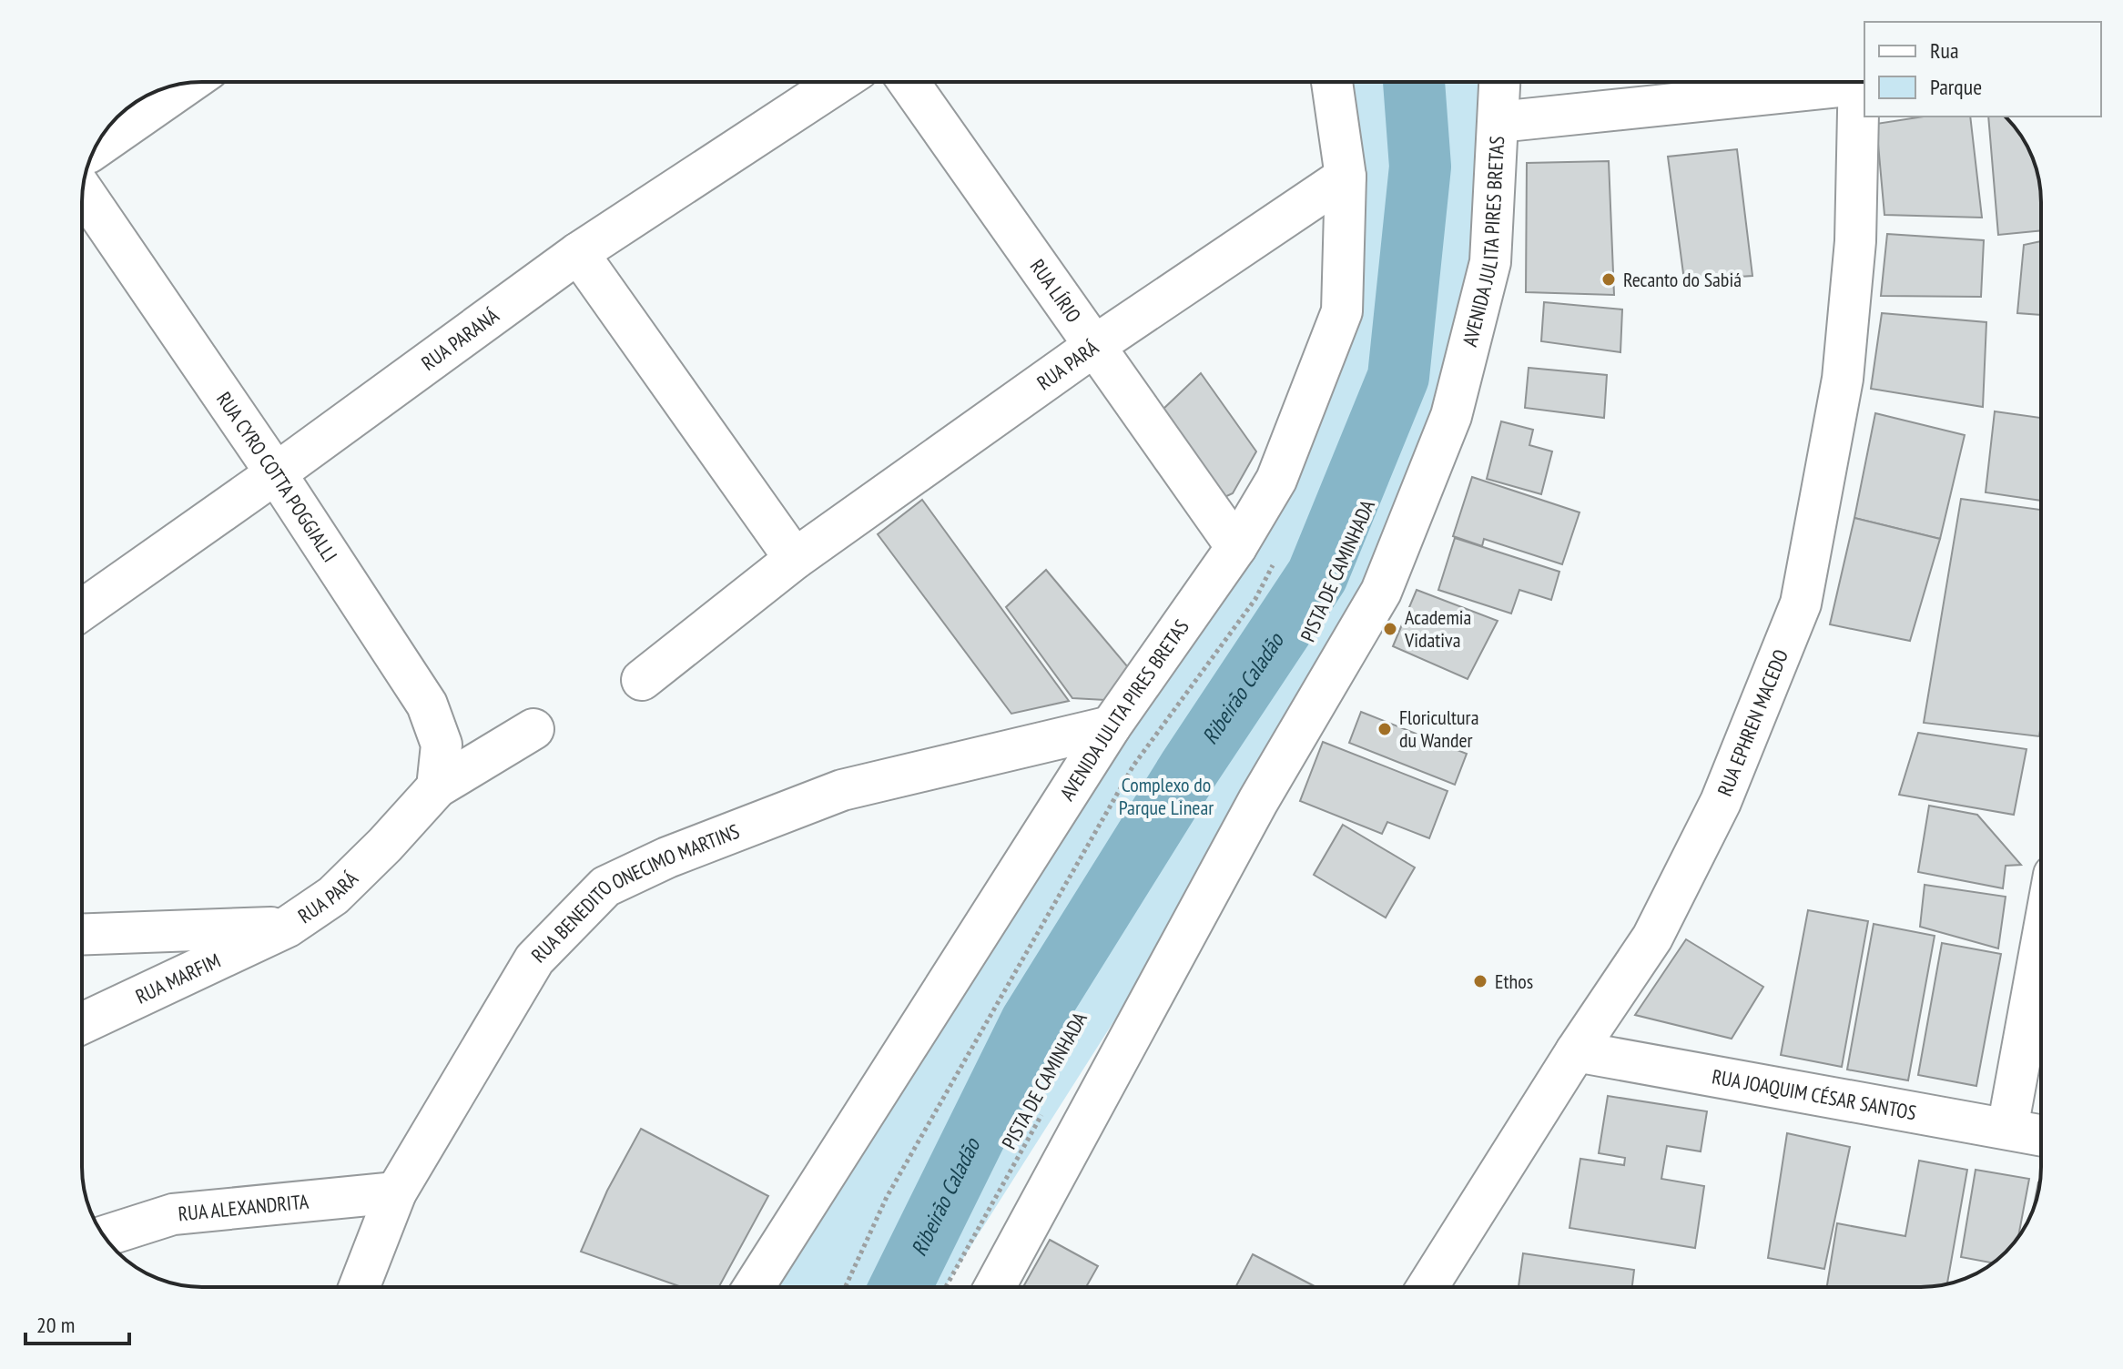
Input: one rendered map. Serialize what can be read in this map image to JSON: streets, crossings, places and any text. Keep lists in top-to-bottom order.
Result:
{
  "streets": {
    "street": [
      "AVENIDA JULITA PIRES BRETAS",
      "RUA LÍRIO",
      "RUA PARANÁ",
      "RUA PARÁ",
      "RUA CYRO COTTA POGGIALLI",
      "RUA EPHREN MACEDO",
      "RUA BENEDITO ONECIMO MARTINS",
      "RUA MARFIM",
      "RUA JOAQUIM CÉSAR SANTOS",
      "RUA ALEXANDRITA"
    ],
    "path": ["PISTA DE CAMINHADA"]
  },
  "crossings": [
    ["AVENIDA JULITA PIRES BRETAS", "RUA LÍRIO"],
    ["AVENIDA JULITA PIRES BRETAS", "RUA PARÁ"],
    ["AVENIDA JULITA PIRES BRETAS", "RUA BENEDITO ONECIMO MARTINS"],
    ["RUA LÍRIO", "RUA PARÁ"],
    ["RUA PARANÁ", "RUA CYRO COTTA POGGIALLI"],
    ["RUA PARÁ", "RUA CYRO COTTA POGGIALLI"],
    ["RUA PARÁ", "RUA MARFIM"],
    ["RUA EPHREN MACEDO", "RUA JOAQUIM CÉSAR SANTOS"],
    ["RUA BENEDITO ONECIMO MARTINS", "RUA ALEXANDRITA"]
  ],
  "water": ["Ribeirão Caladão"],
  "parks": ["Complexo do Parque Linear"],
  "places": [
    "Recanto do Sabiá",
    "Academia Vidativa",
    "Floricultura du Wander",
    "Ethos"
  ],
  "legend": ["Rua", "Parque"],
  "scale_bar": "20 m"
}
